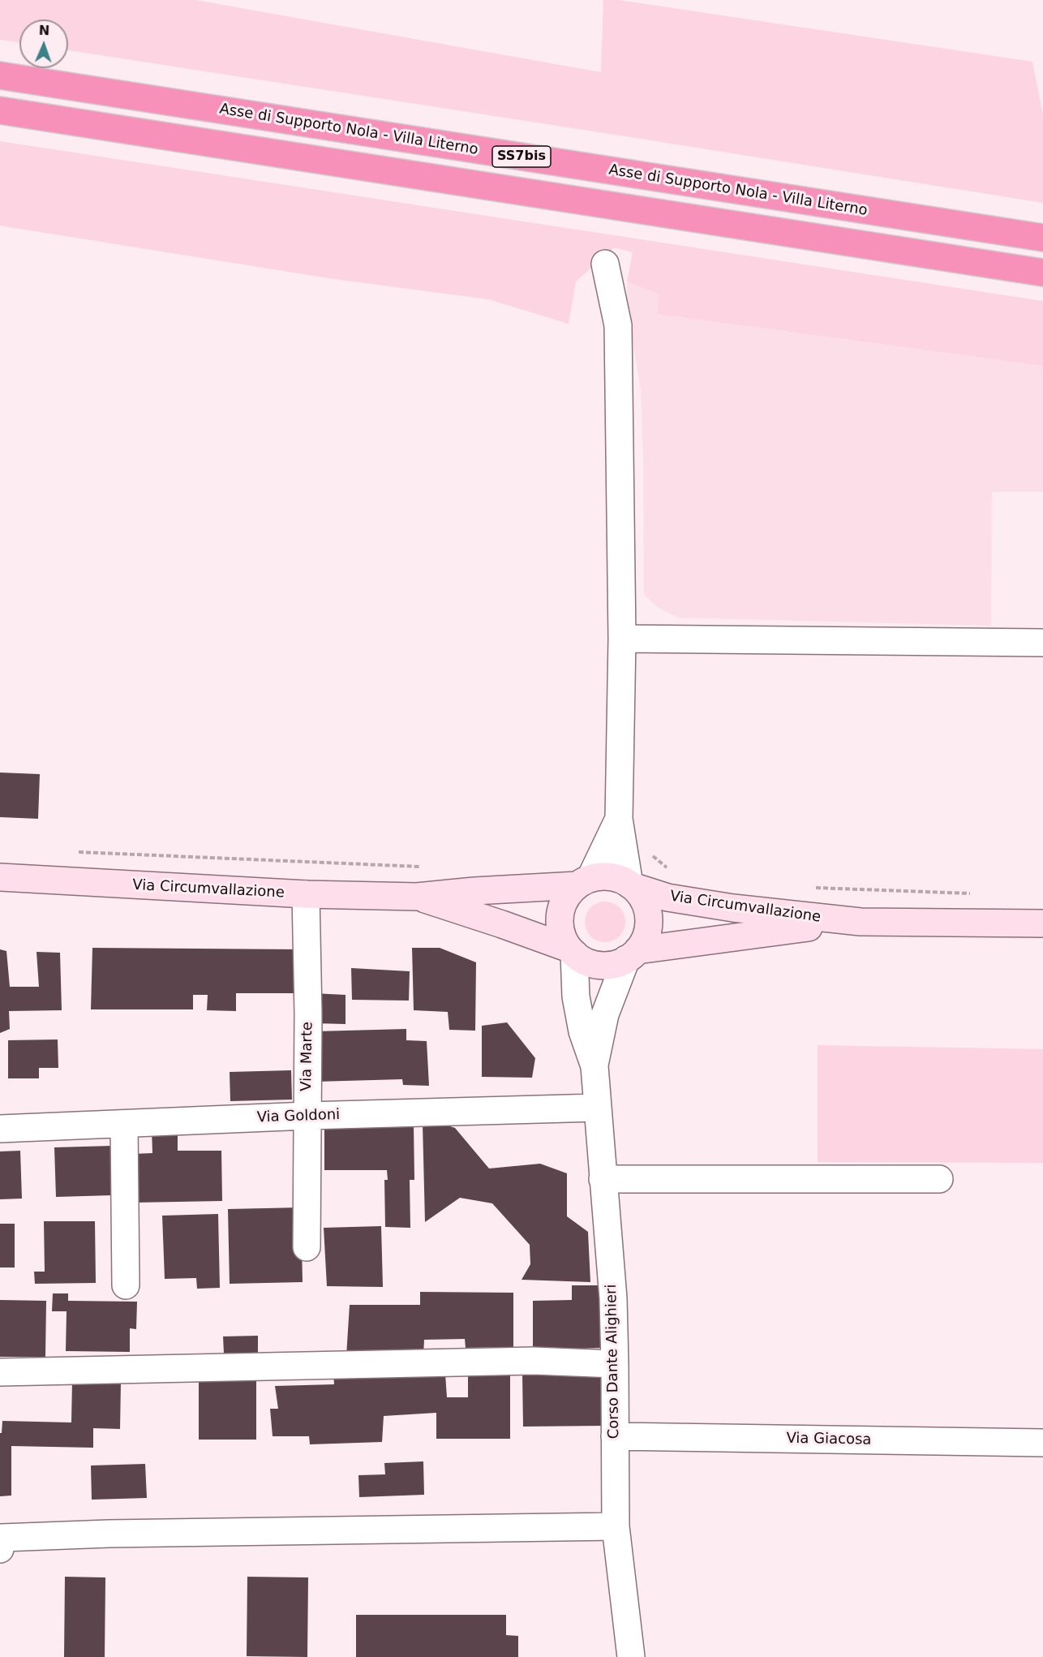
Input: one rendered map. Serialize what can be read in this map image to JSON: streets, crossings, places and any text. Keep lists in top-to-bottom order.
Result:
{
  "streets": {
    "highway": ["Asse di Supporto Nola - Villa Literno", "SS7bis"],
    "main road": ["Via Circumvallazione"],
    "street": [
      "Via Marte",
      "Via Goldoni",
      "Corso Dante Alighieri",
      "Via Giacosa"
    ]
  },
  "crossings": [
    ["Via Circumvallazione", "Via Marte"],
    ["Via Marte", "Via Goldoni"],
    ["Via Goldoni", "Corso Dante Alighieri"],
    ["Corso Dante Alighieri", "Via Giacosa"]
  ],
  "north": "top"
}
